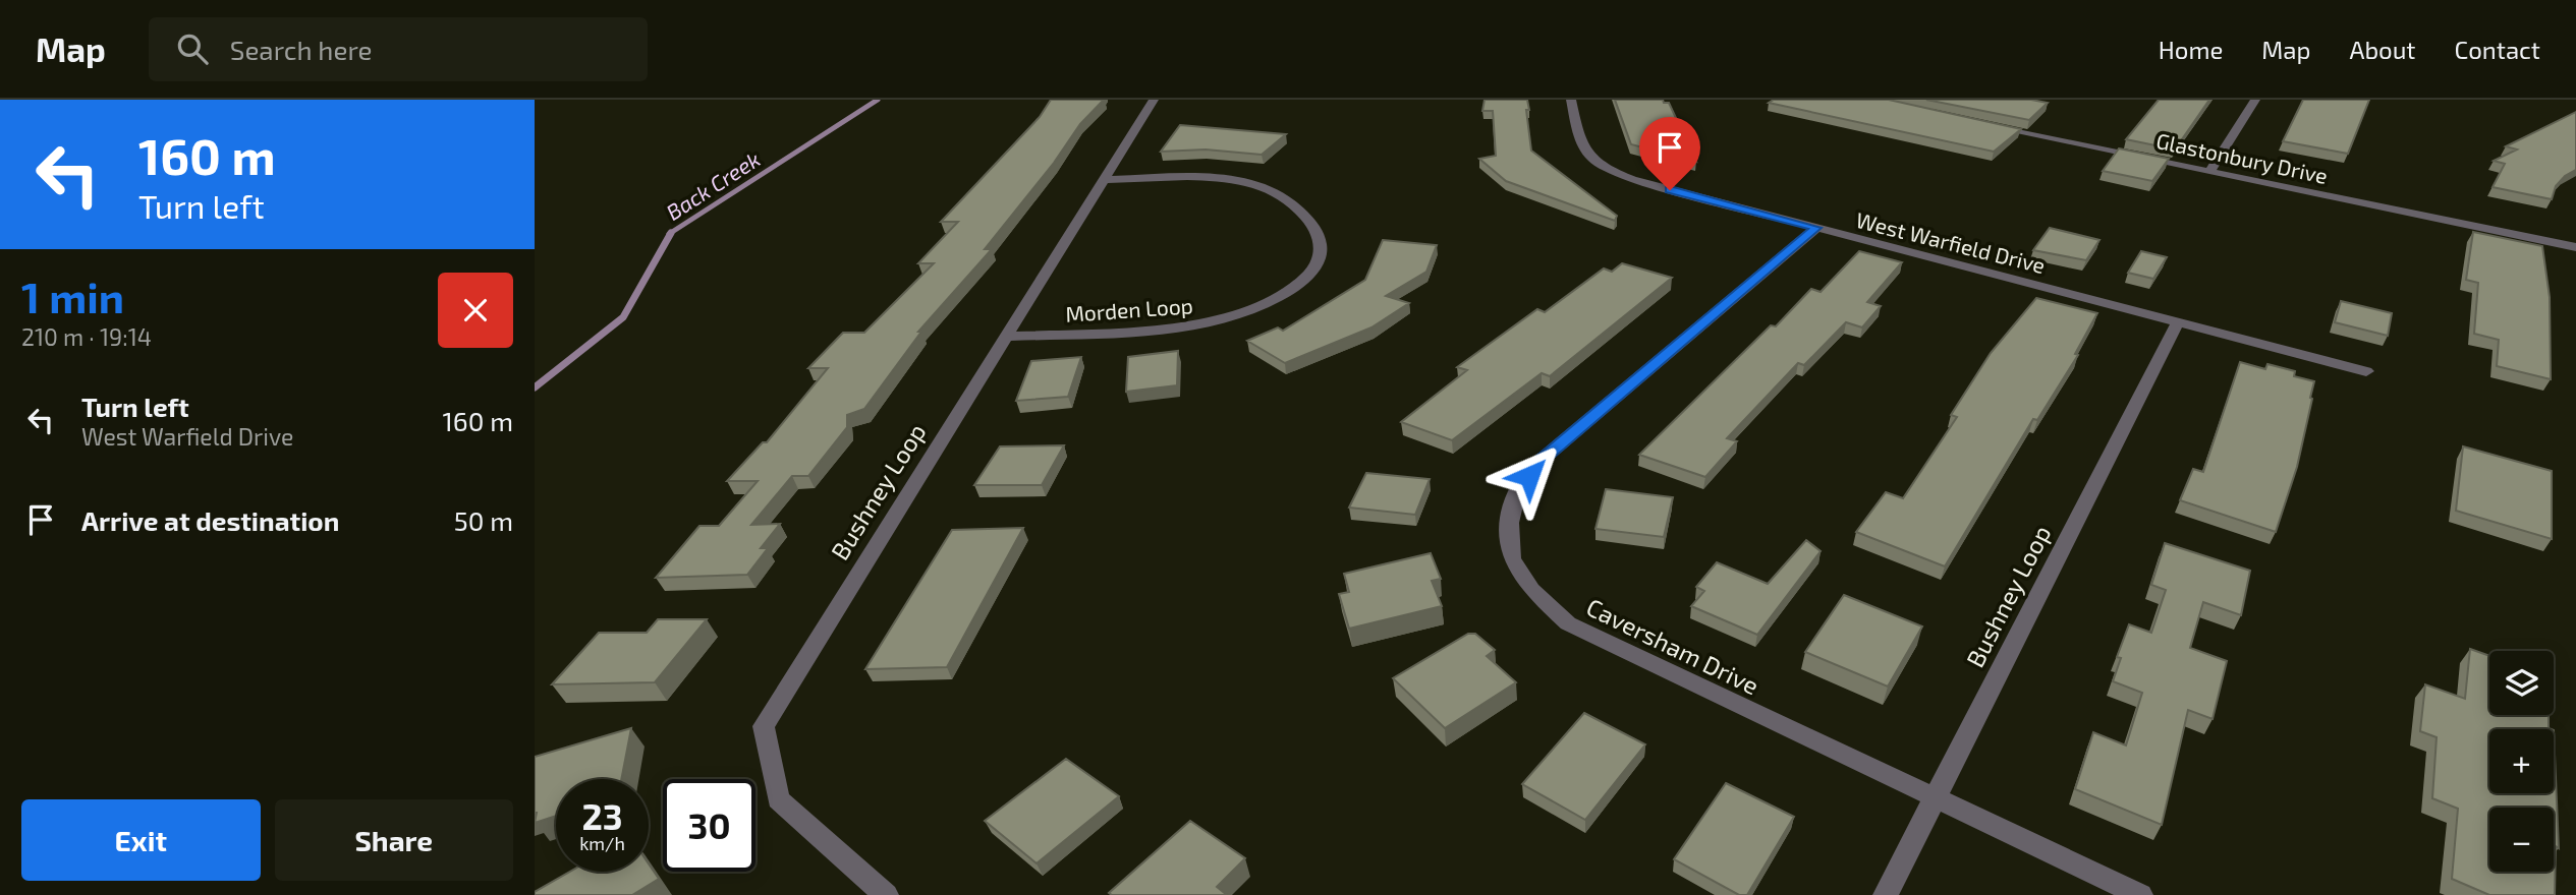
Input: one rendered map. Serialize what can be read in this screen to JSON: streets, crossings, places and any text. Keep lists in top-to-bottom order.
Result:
{
  "streets": {
    "street": [
      "Glastonbury Drive",
      "West Warfield Drive",
      "Morden Loop",
      "Bushney Loop",
      "Caversham Drive"
    ]
  },
  "crossings": [
    ["West Warfield Drive", "Bushney Loop"],
    ["West Warfield Drive", "Caversham Drive"],
    ["Morden Loop", "Bushney Loop"],
    ["Bushney Loop", "Caversham Drive"]
  ],
  "water": ["Back Creek"],
  "page": {
    "header": "Map",
    "search": "Search here",
    "nav": [
      "Home",
      "Map",
      "About",
      "Contact"
    ],
    "turn": ["160 m", "Turn left"],
    "heading": ["1 min", "210 m · 19:14"],
    "list": [
      {
        "name": "Turn left",
        "note": "West Warfield Drive",
        "value": "160 m"
      },
      {
        "name": "Arrive at destination",
        "value": "50 m"
      }
    ],
    "map_buttons": ["+", "−"],
    "speed": "23 km/h",
    "limit": "30",
    "buttons": ["Exit", "Share"]
  }
}
